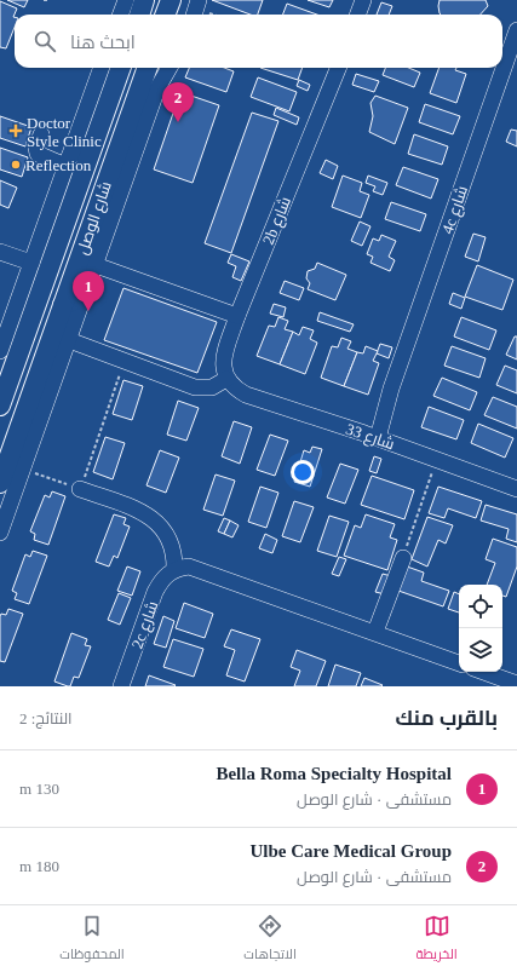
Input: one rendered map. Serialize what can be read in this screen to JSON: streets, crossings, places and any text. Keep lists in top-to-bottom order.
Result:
{
  "streets": {
    "main road": ["شارع الوصل"],
    "street": [
      "4c شارع",
      "2b شارع",
      "شارع 33",
      "2c شارع"
    ]
  },
  "crossings": [
    ["4c شارع", "شارع 33"],
    ["2b شارع", "شارع 33"]
  ],
  "places": {
    "health": ["Doctor Style Clinic"],
    "other": ["Reflection"]
  },
  "page": {
    "search": "ابحث هنا",
    "pins": ["2", "1"],
    "heading": ["بالقرب منك", "النتائج: 2"],
    "list": [
      {
        "mark": "1",
        "name": "Bella Roma Specialty Hospital",
        "note": "مستشفى · شارع الوصل",
        "value": "130 m"
      },
      {
        "mark": "2",
        "name": "Ulbe Care Medical Group",
        "note": "مستشفى · شارع الوصل",
        "value": "180 m"
      }
    ],
    "nav": ["الخريطة", "الاتجاهات", "المحفوظات"]
  }
}
